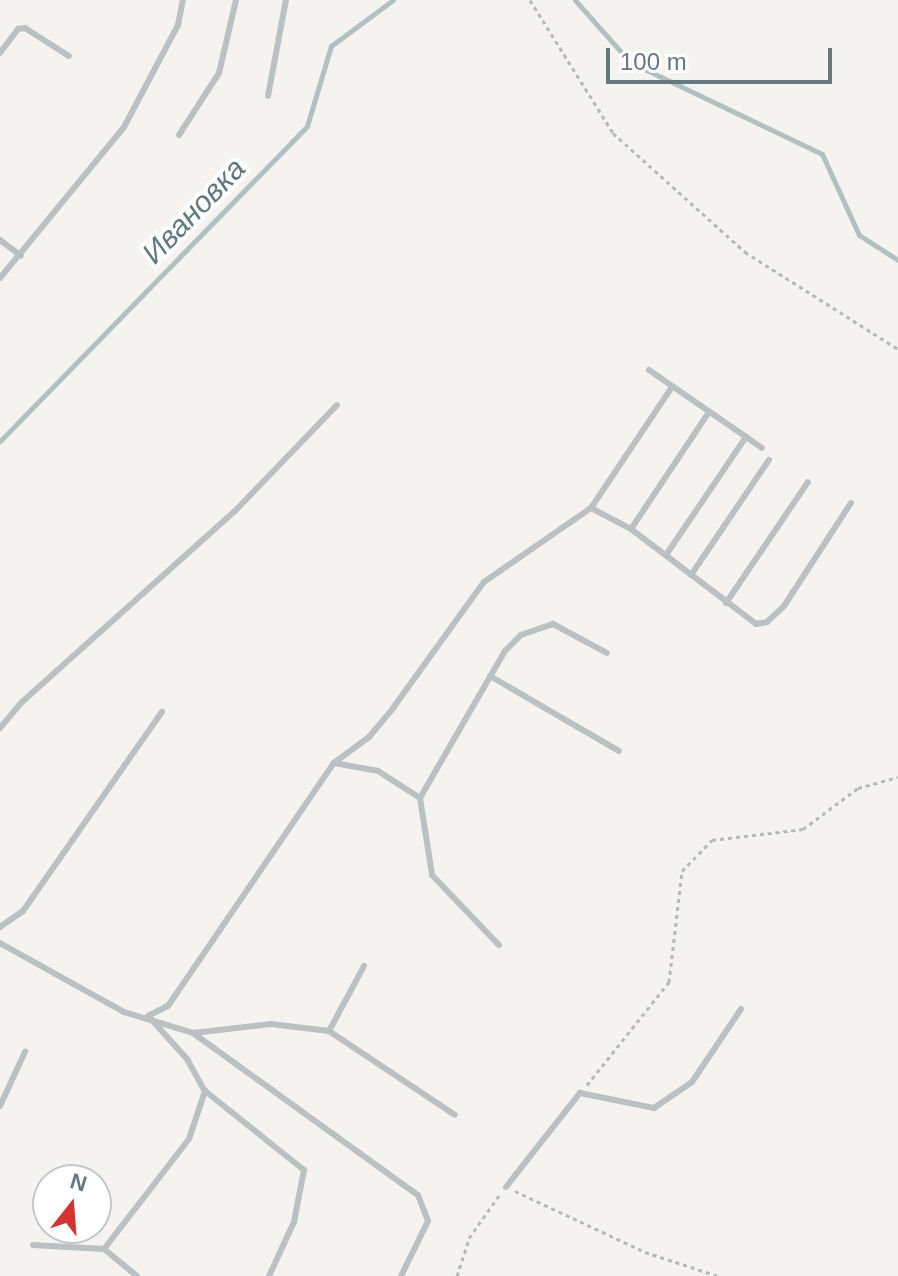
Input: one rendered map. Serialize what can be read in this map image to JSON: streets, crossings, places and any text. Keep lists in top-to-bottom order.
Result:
{
  "water": ["Ивановка"],
  "scale_bar": "100 m",
  "north": "top"
}
